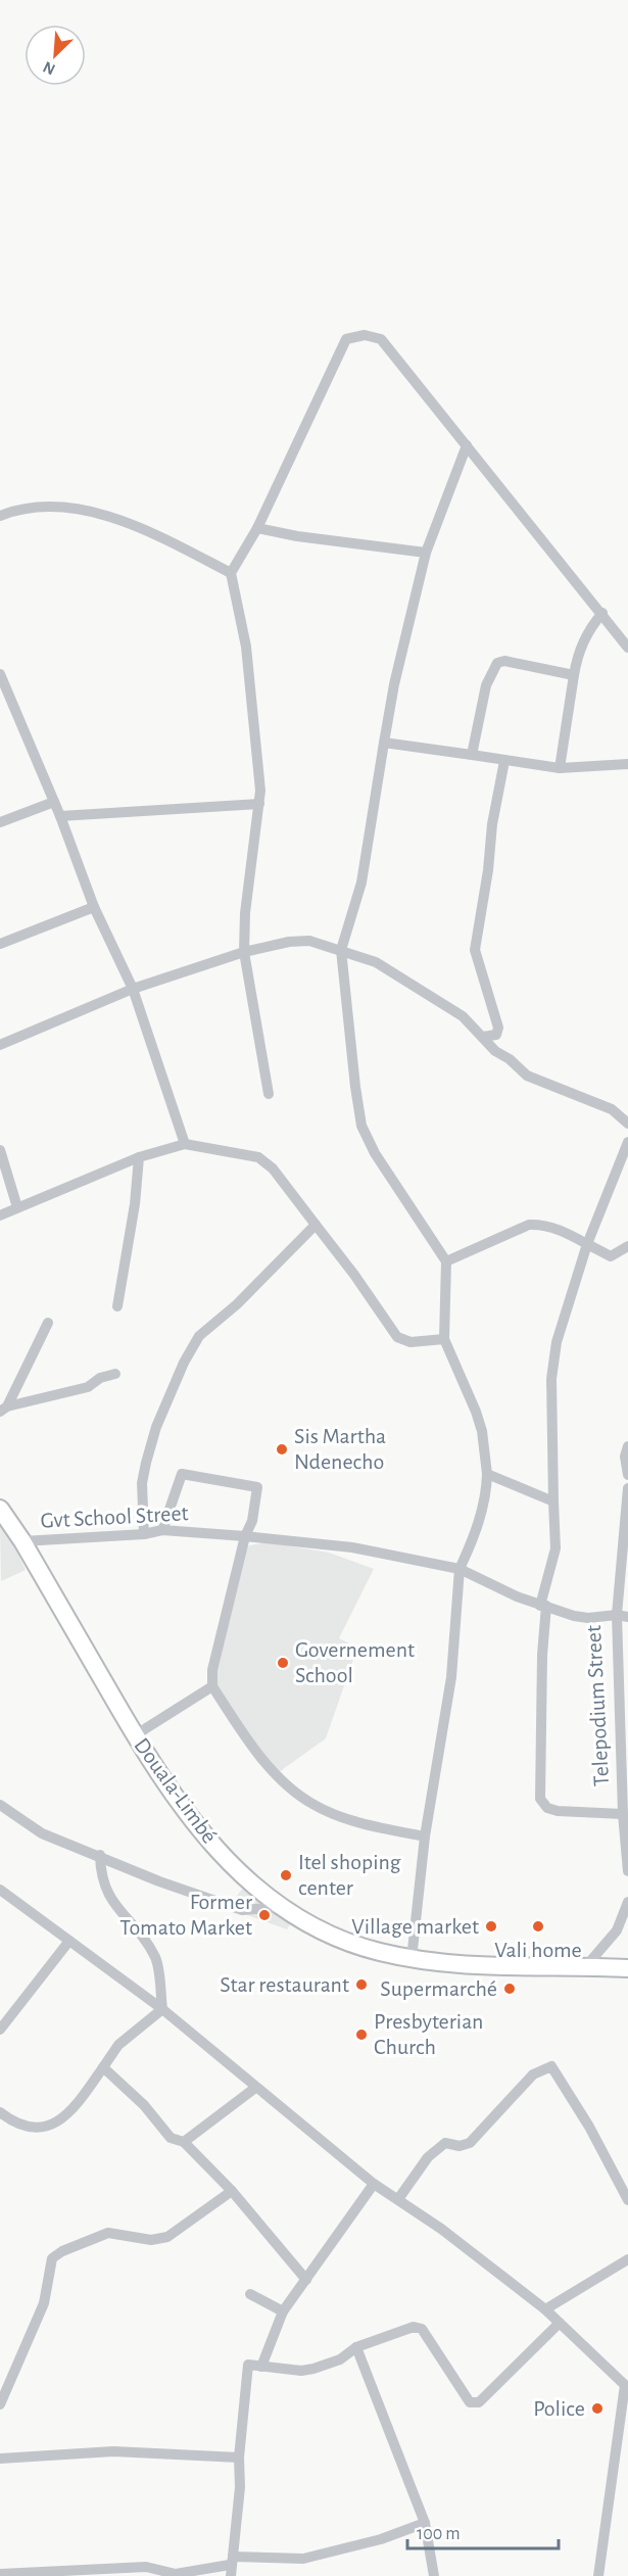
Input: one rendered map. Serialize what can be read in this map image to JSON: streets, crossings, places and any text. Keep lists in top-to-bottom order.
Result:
{
  "streets": {
    "highway": ["Douala-Limbé"],
    "street": ["Gvt School Street", "Telepodium Street"]
  },
  "crossings": [
    ["Gvt School Street", "Telepodium Street"],
    ["Gvt School Street", "Douala-Limbé"]
  ],
  "places": [
    "Sis Martha Ndenecho",
    "Governement School",
    "Itel shoping center",
    "Former Tomato Market",
    "Village market",
    "Vali home",
    "Star restaurant",
    "Supermarché",
    "Presbyterian Church",
    "Police"
  ],
  "scale_bar": "100 m",
  "north": "bottom left"
}
